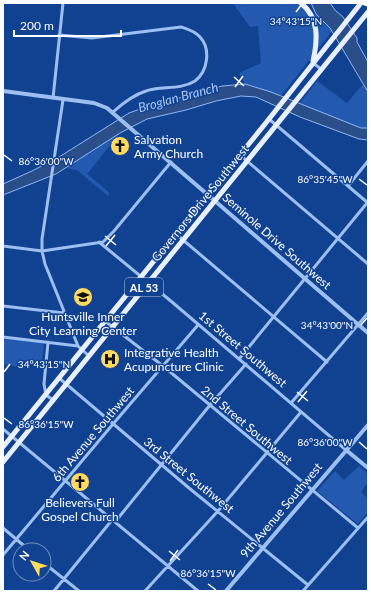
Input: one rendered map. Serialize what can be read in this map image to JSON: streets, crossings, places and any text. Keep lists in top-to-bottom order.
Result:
{
  "streets": {
    "main road": ["Governors Drive Southwest", "AL 53"],
    "street": [
      "Seminole Drive Southwest",
      "1st Street Southwest",
      "2nd Street Southwest",
      "6th Avenue Southwest",
      "3rd Street Southwest",
      "9th Avenue Southwest"
    ]
  },
  "crossings": [
    ["Governors Drive Southwest", "Seminole Drive Southwest"],
    ["Governors Drive Southwest", "1st Street Southwest"],
    ["Governors Drive Southwest", "2nd Street Southwest"],
    ["Governors Drive Southwest", "3rd Street Southwest"],
    ["1st Street Southwest", "6th Avenue Southwest"],
    ["1st Street Southwest", "9th Avenue Southwest"],
    ["2nd Street Southwest", "6th Avenue Southwest"],
    ["2nd Street Southwest", "9th Avenue Southwest"],
    ["6th Avenue Southwest", "3rd Street Southwest"],
    ["3rd Street Southwest", "9th Avenue Southwest"]
  ],
  "water": ["Broglan Branch"],
  "places": {
    "church": ["Salvation Army Church", "Believers Full Gospel Church"],
    "school or university": ["Huntsville Inner City Learning Center"],
    "hospital": ["Integrative Health Acupuncture Clinic"]
  },
  "scale_bar": "200 m",
  "north": "top left",
  "coordinates": [
    "34°43'15\"N",
    "86°36'00\"W",
    "86°35'45\"W",
    "34°43'00\"N",
    "86°36'15\"W"
  ]
}
